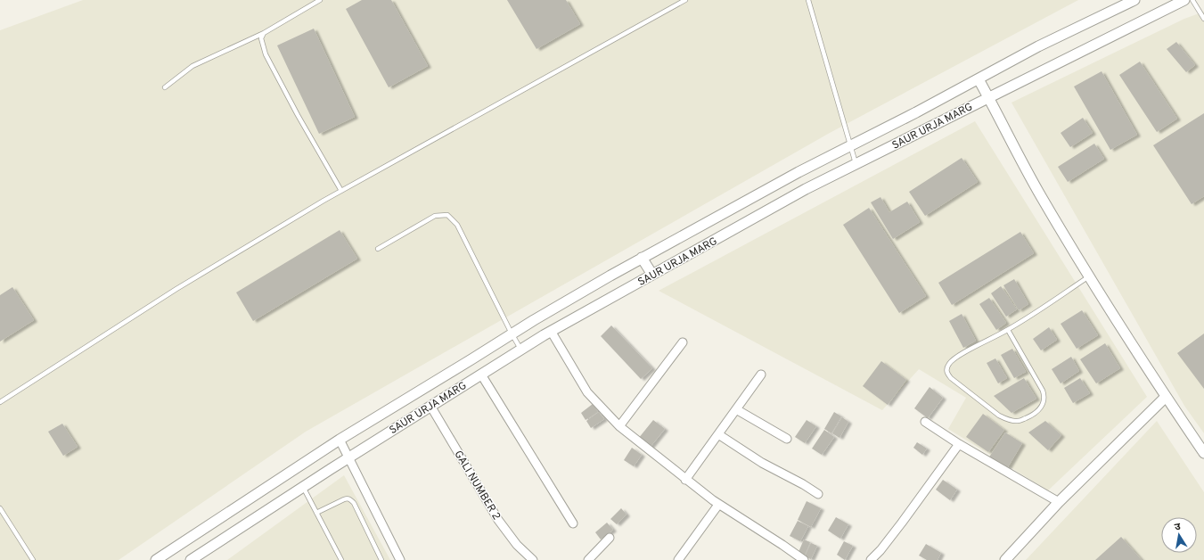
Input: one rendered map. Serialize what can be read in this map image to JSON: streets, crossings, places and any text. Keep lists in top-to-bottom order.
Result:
{
  "streets": {
    "street": ["SAUR URJA MARG", "GALI NUMBER 2"]
  },
  "crossings": [
    ["SAUR URJA MARG", "GALI NUMBER 2"]
  ],
  "north": "top"
}
